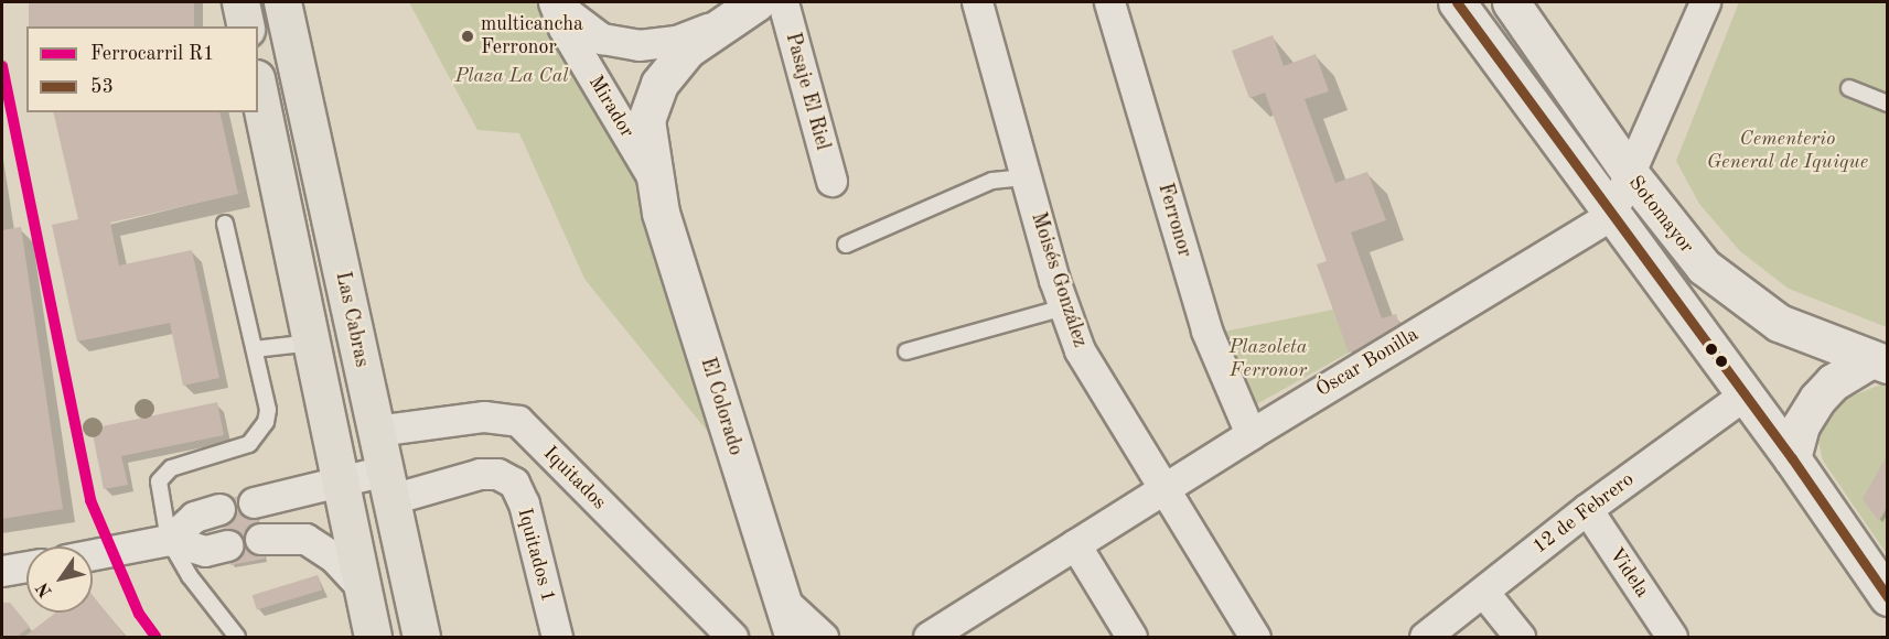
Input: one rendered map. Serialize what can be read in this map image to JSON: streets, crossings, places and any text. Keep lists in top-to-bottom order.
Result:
{
  "streets": {
    "main road": ["Sotomayor", "Las Cabras", "El Colorado"],
    "street": [
      "Pasaje El Riel",
      "Mirador",
      "Ferronor",
      "Moisés González",
      "Óscar Bonilla",
      "Iquitados",
      "12 de Febrero",
      "Iquitados 1",
      "Videla"
    ]
  },
  "crossings": [
    ["Mirador", "El Colorado"],
    ["Sotomayor", "Óscar Bonilla"],
    ["Sotomayor", "12 de Febrero"],
    ["Ferronor", "Óscar Bonilla"],
    ["Moisés González", "Óscar Bonilla"],
    ["Las Cabras", "Iquitados"],
    ["Las Cabras", "Iquitados 1"],
    ["12 de Febrero", "Videla"]
  ],
  "parks": ["Plaza La Cal", "Cementerio General de Iquique", "Plazoleta Ferronor"],
  "places": ["multicancha Ferronor"],
  "lines": ["transit line 53", "rail line R1"],
  "legend": ["Ferrocarril R1", "53"],
  "north": "bottom left"
}
